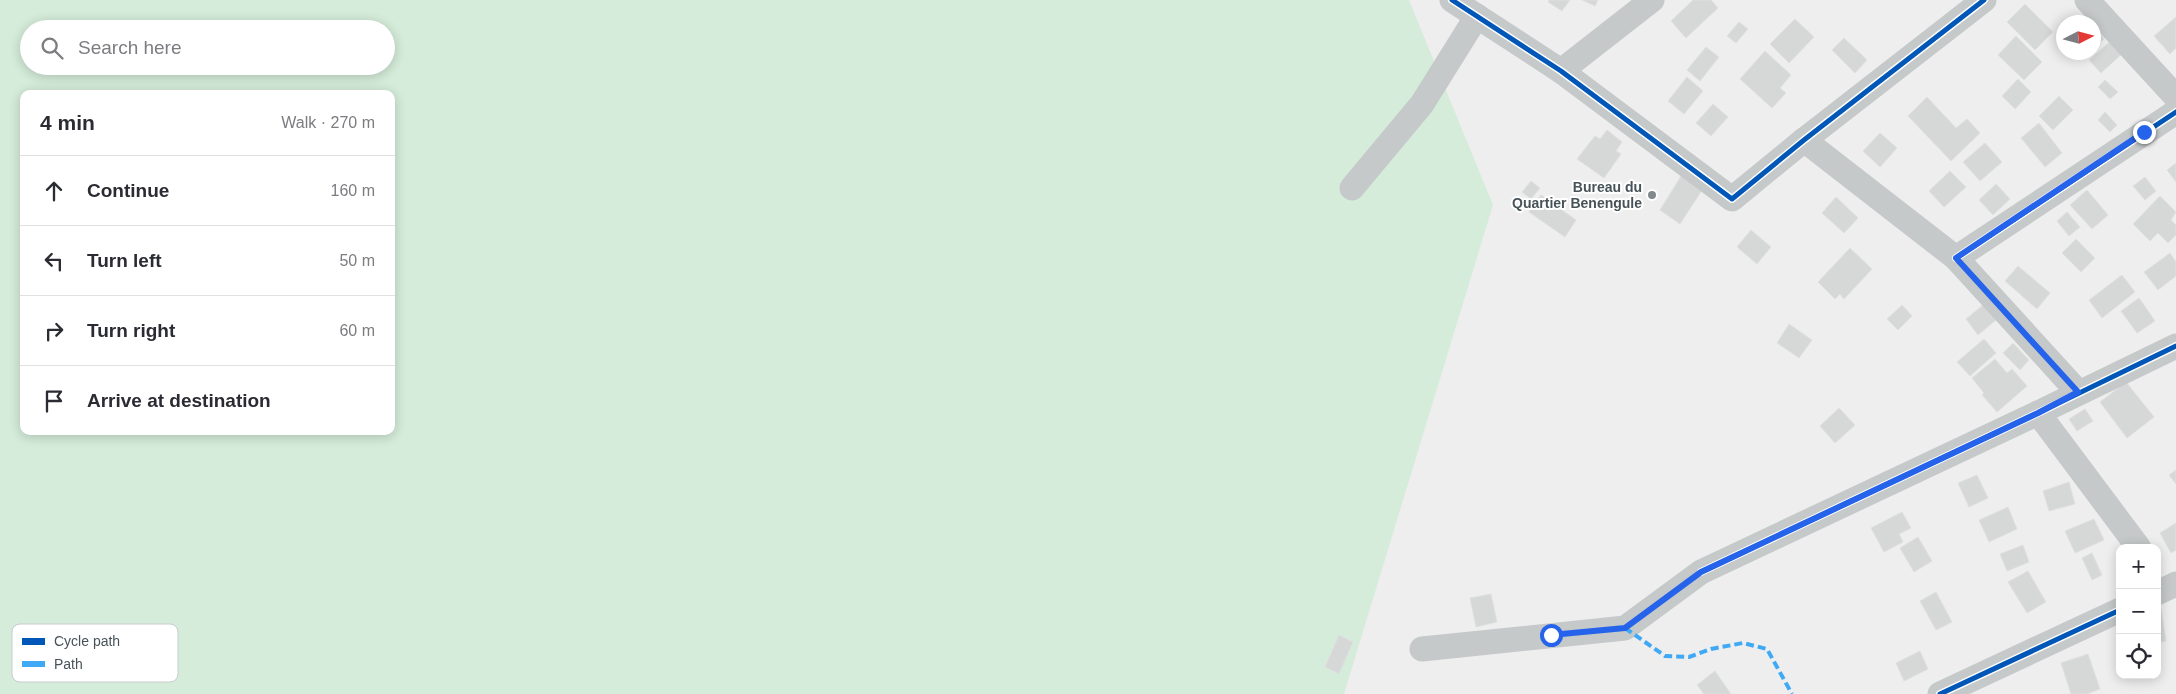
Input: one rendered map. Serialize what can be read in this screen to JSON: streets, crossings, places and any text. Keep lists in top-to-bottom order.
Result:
{
  "places": ["Bureau du Quartier Benengule"],
  "legend": ["Cycle path", "Path"],
  "north": "right",
  "page": {
    "search": "Search here",
    "heading": ["4 min", "Walk · 270 m"],
    "list": [
      ["Continue", "160 m"],
      ["Turn left", "50 m"],
      ["Turn right", "60 m"],
      "Arrive at destination"
    ],
    "map_buttons": ["+", "−"]
  }
}
